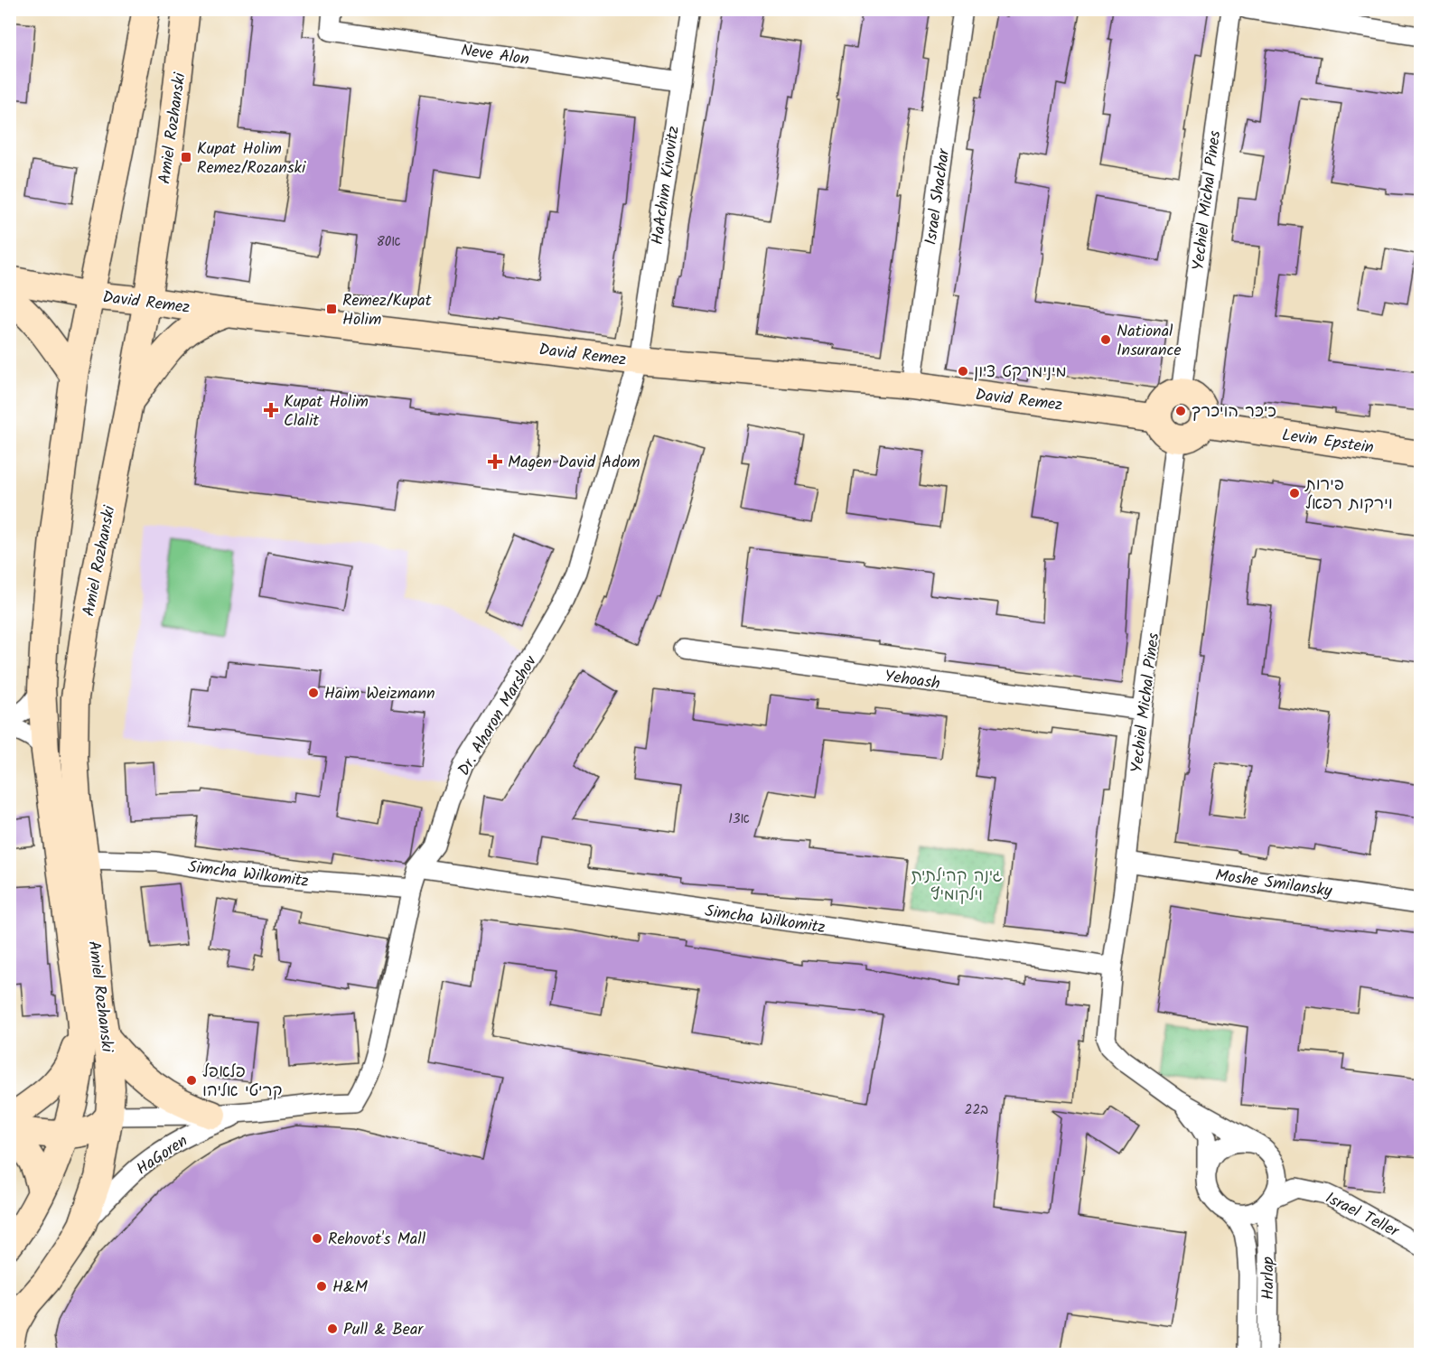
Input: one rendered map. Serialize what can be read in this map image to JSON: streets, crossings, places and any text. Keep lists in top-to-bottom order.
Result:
{
  "streets": {
    "street": [
      "Neve Alon",
      "Amiel Rozhanski",
      "HaAchim Kivovitz",
      "Israel Shachar",
      "Yechiel Michal Pines",
      "David Remez",
      "Levin Epstein",
      "Yehoash",
      "Dr. Aharon Marshov",
      "Simcha Wilkomitz",
      "Moshe Smilansky",
      "HaGoren",
      "Israel Teller",
      "Harlap"
    ]
  },
  "crossings": [
    ["Neve Alon", "HaAchim Kivovitz"],
    ["Amiel Rozhanski", "David Remez"],
    ["Amiel Rozhanski", "Simcha Wilkomitz"],
    ["Amiel Rozhanski", "HaGoren"],
    ["HaAchim Kivovitz", "David Remez"],
    ["HaAchim Kivovitz", "Dr. Aharon Marshov"],
    ["Israel Shachar", "David Remez"],
    ["Yechiel Michal Pines", "David Remez"],
    ["Yechiel Michal Pines", "Levin Epstein"],
    ["Yechiel Michal Pines", "Yehoash"],
    ["Yechiel Michal Pines", "Simcha Wilkomitz"],
    ["Yechiel Michal Pines", "Moshe Smilansky"],
    ["David Remez", "Levin Epstein"],
    ["David Remez", "Dr. Aharon Marshov"],
    ["Dr. Aharon Marshov", "Simcha Wilkomitz"],
    ["Dr. Aharon Marshov", "HaGoren"],
    ["Israel Teller", "Harlap"]
  ],
  "parks": ["גינה קהילתית וילקומיץ"],
  "places": {
    "transit": ["Kupat Holim Remez/Rozanski", "Remez/Kupat Holim"],
    "other": [
      "National Insurance",
      "מינימרקט ציון",
      "כיכר הויכרך",
      "פירות וירקות רפאל",
      "Haim Weizmann",
      "פלאפל קריטי אליהו",
      "Rehovot's Mall",
      "H&M",
      "Pull & Bear"
    ],
    "health": ["Kupat Holim Clalit", "Magen David Adom"]
  },
  "house_numbers": ["80א", "13א", "22ב"]
}
